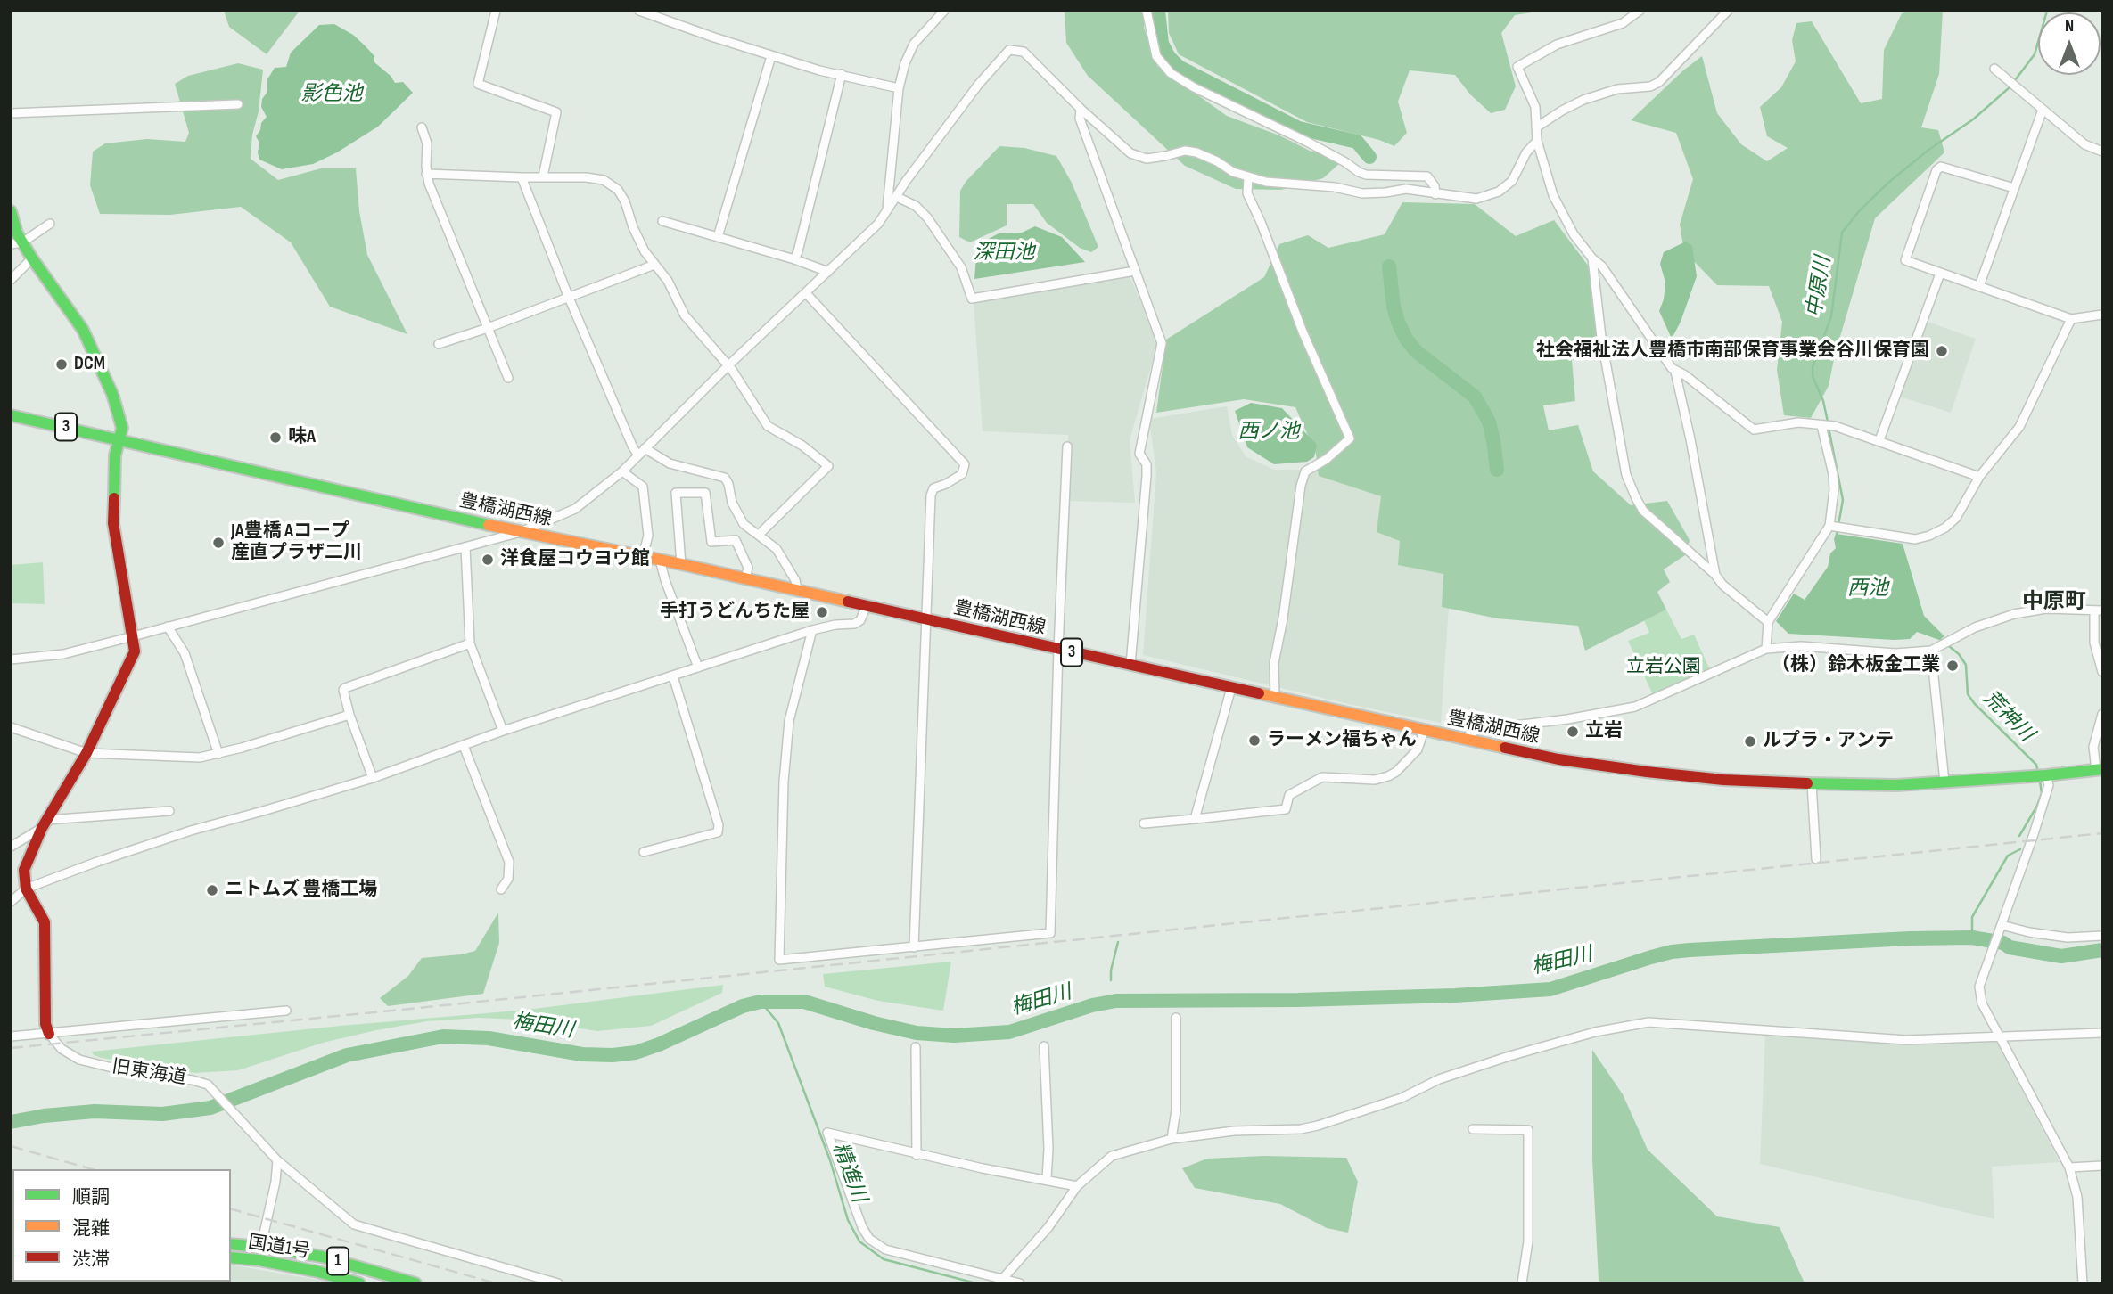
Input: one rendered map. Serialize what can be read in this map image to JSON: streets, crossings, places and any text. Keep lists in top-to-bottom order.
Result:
{
  "streets": {
    "main road": [
      "3",
      "豊橋湖西線",
      "国道1号",
      "1"
    ],
    "street": ["旧東海道"]
  },
  "districts": ["中原町"],
  "water": [
    "影色池",
    "深田池",
    "中原川",
    "西ノ池",
    "西池",
    "荒神川",
    "梅田川",
    "精進川"
  ],
  "parks": ["立岩公園"],
  "places": [
    "社会福祉法人豊橋市南部保育事業会谷川保育園",
    "DCM",
    "味A",
    "JA豊橋 Aコープ 産直プラザ二川",
    "洋食屋コウヨウ館",
    "手打うどんちた屋",
    "（株）鈴木板金工業",
    "立岩",
    "ラーメン福ちゃん",
    "ルプラ・アンテ",
    "ニトムズ 豊橋工場"
  ],
  "legend": ["順調", "混雑", "渋滞"],
  "north": "top"
}
